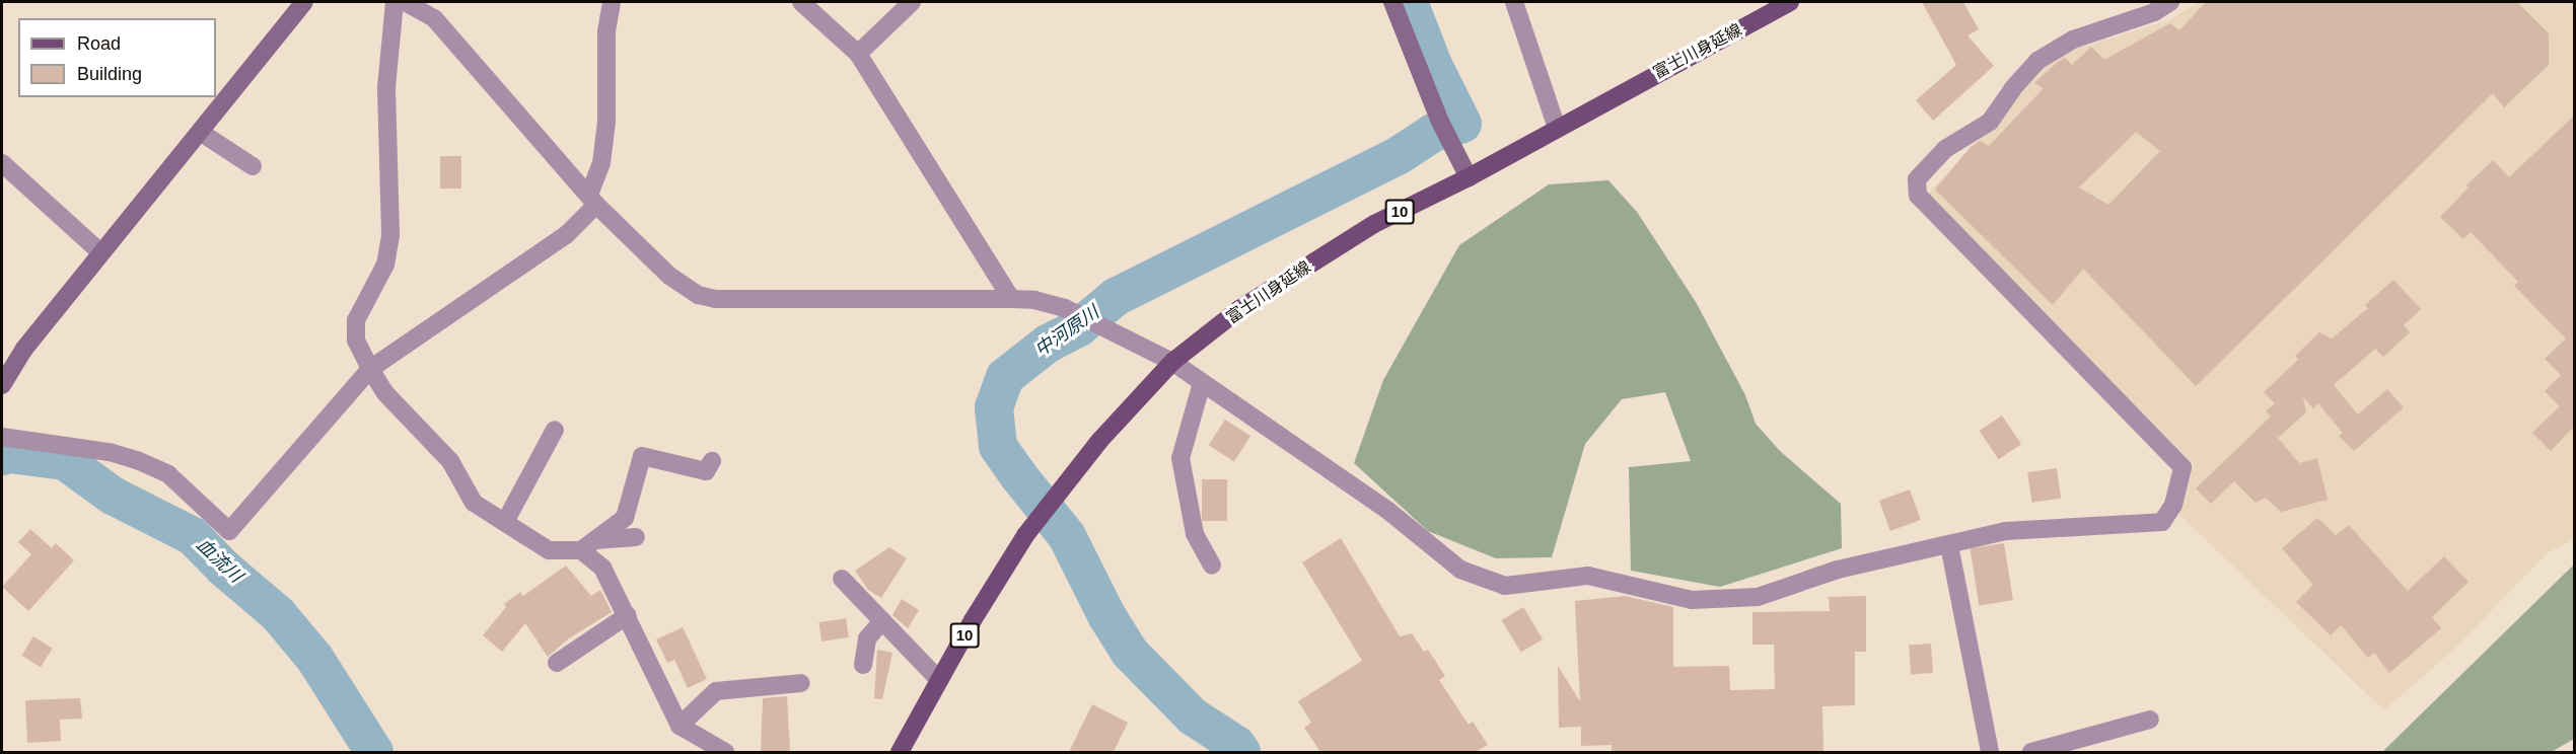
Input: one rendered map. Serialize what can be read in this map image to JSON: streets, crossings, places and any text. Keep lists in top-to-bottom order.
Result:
{
  "streets": {
    "main road": ["富士川身延線", "10"]
  },
  "water": ["中河原川", "血流川"],
  "legend": ["Road", "Building"]
}
